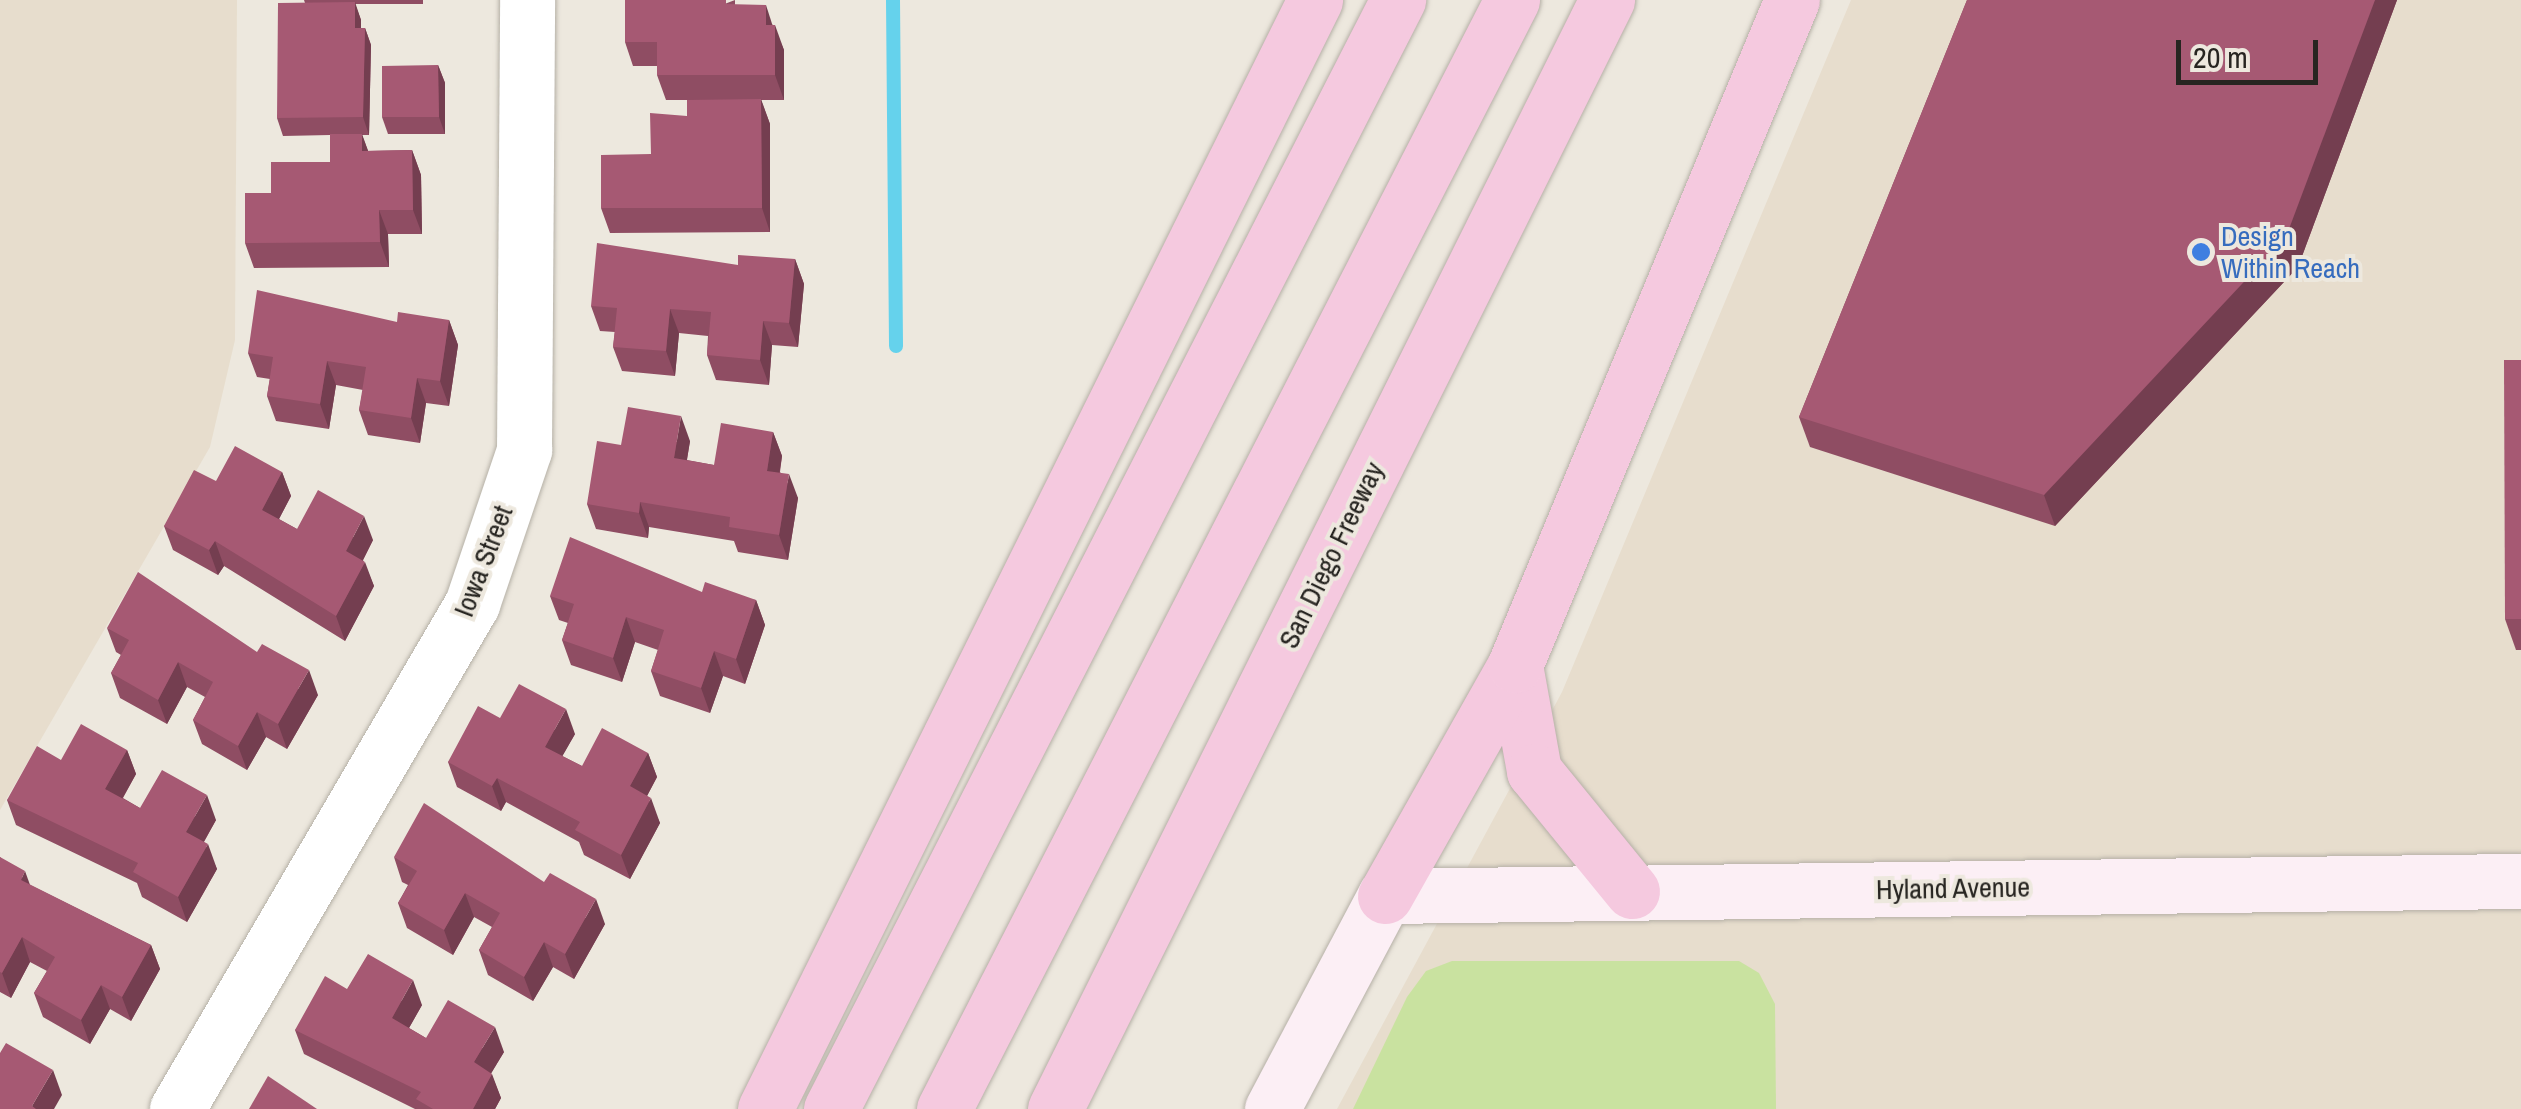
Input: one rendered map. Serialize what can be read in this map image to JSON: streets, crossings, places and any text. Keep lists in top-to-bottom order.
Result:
{
  "streets": {
    "highway": ["San Diego Freeway"],
    "street": ["Iowa Street", "Hyland Avenue"]
  },
  "places": ["Design Within Reach"],
  "scale_bar": "20 m"
}
